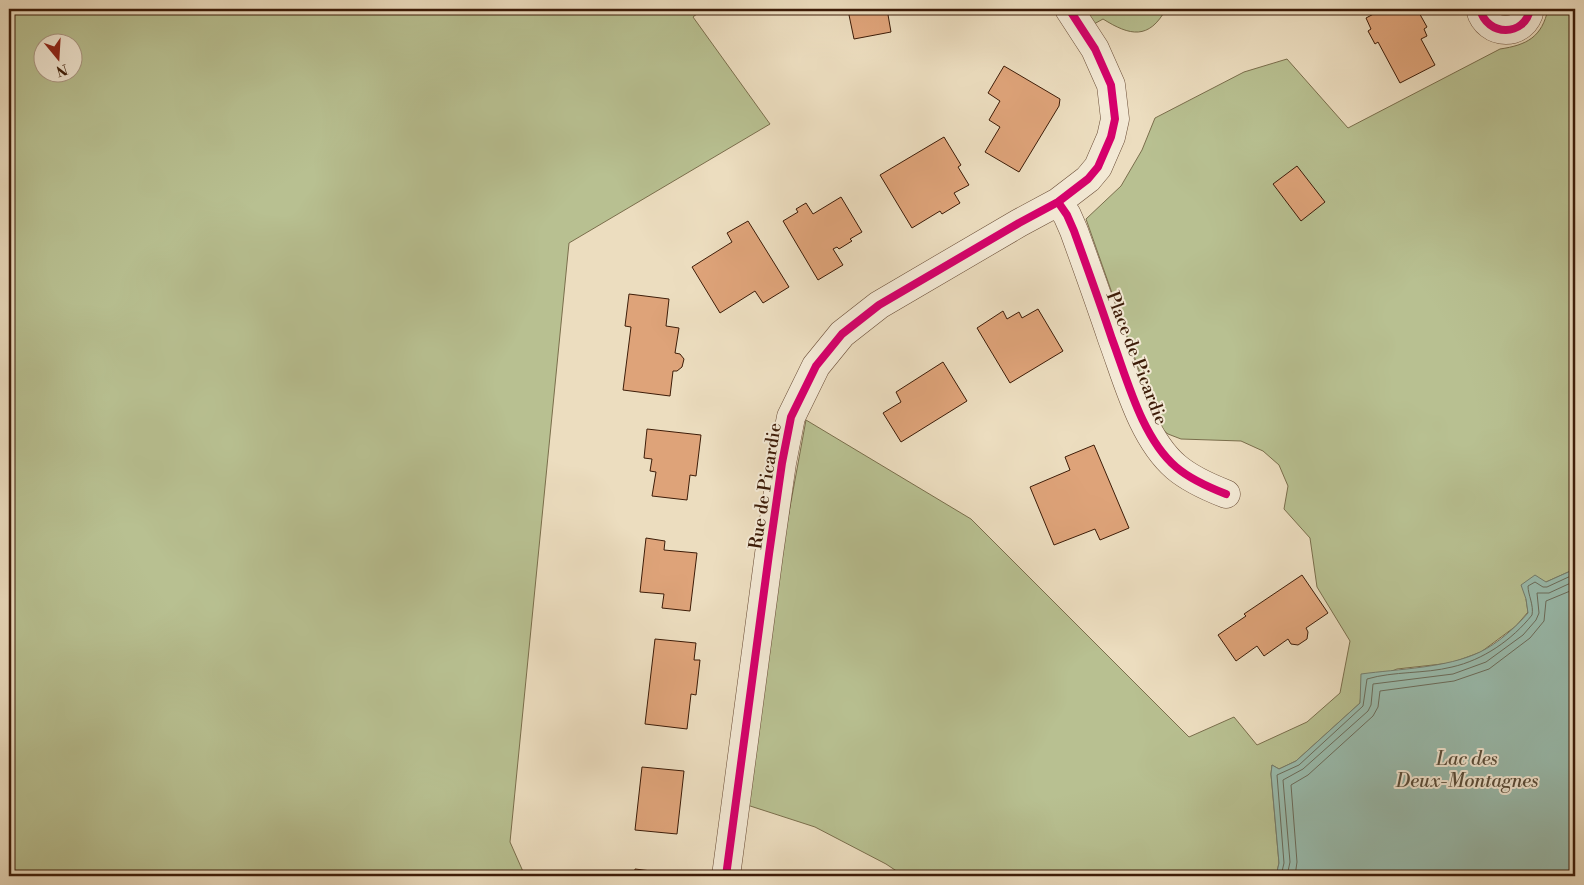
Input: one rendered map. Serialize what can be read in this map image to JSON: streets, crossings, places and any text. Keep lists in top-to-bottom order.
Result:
{
  "streets": {
    "street": ["Place de Picardie", "Rue de Picardie"]
  },
  "crossings": [
    ["Place de Picardie", "Rue de Picardie"]
  ],
  "water": ["Lac des Deux-Montagnes"],
  "north": "bottom"
}
